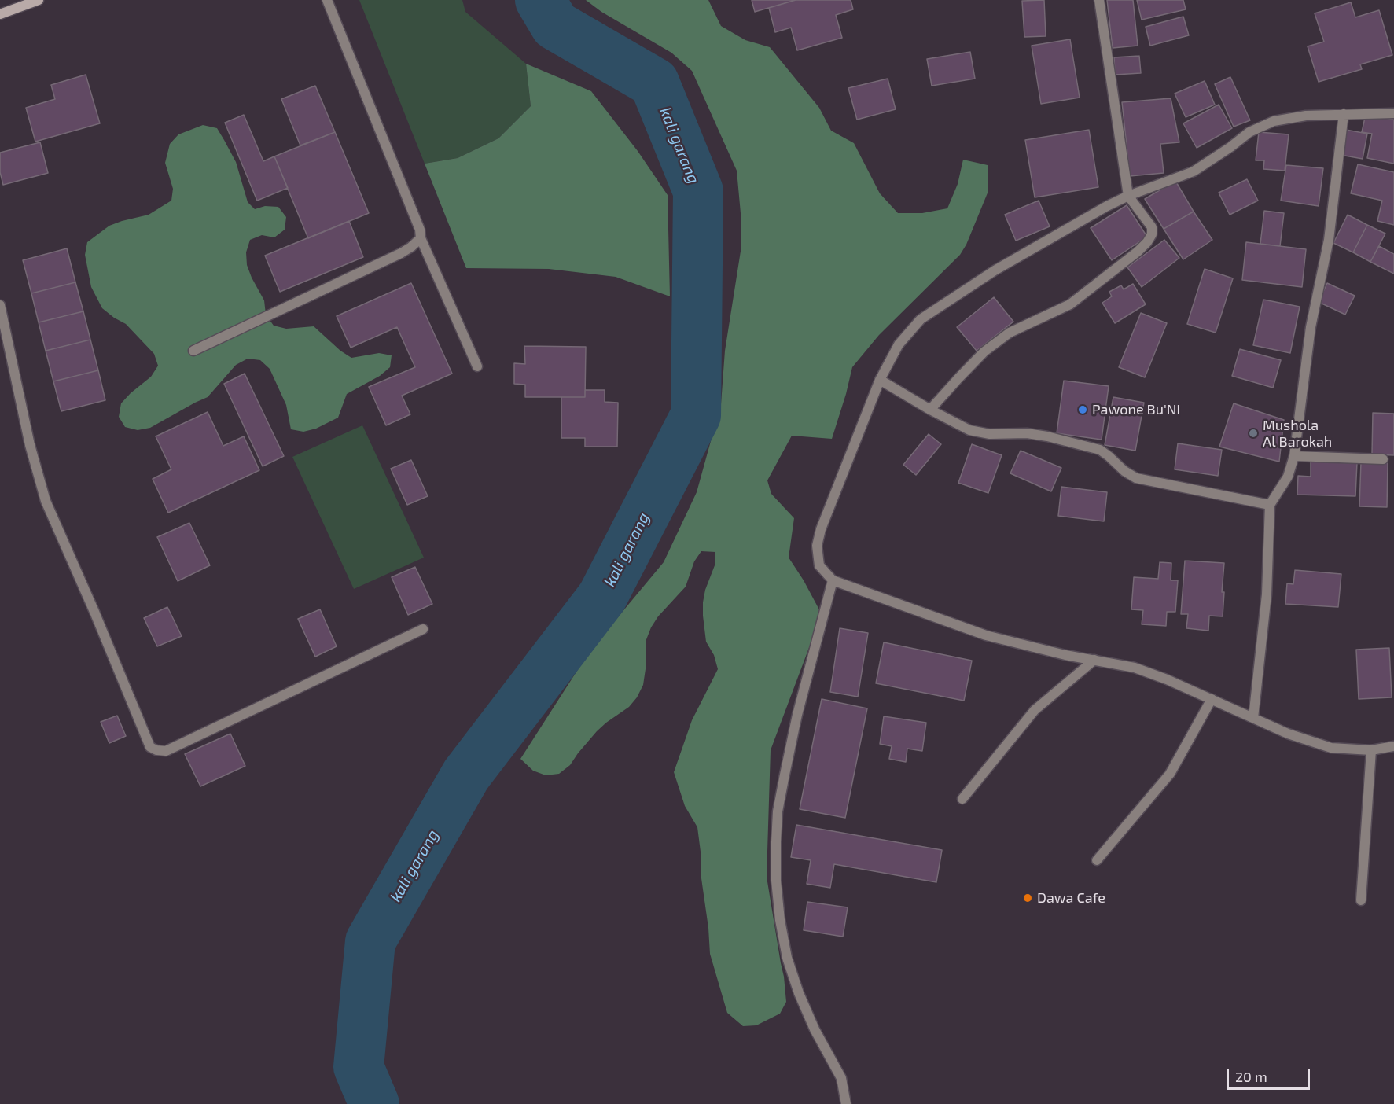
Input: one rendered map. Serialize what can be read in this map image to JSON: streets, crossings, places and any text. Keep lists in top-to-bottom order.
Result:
{
  "water": ["kali garang"],
  "places": ["Pawone Bu'Ni", "Mushola Al Barokah", "Dawa Cafe"],
  "scale_bar": "20 m"
}
